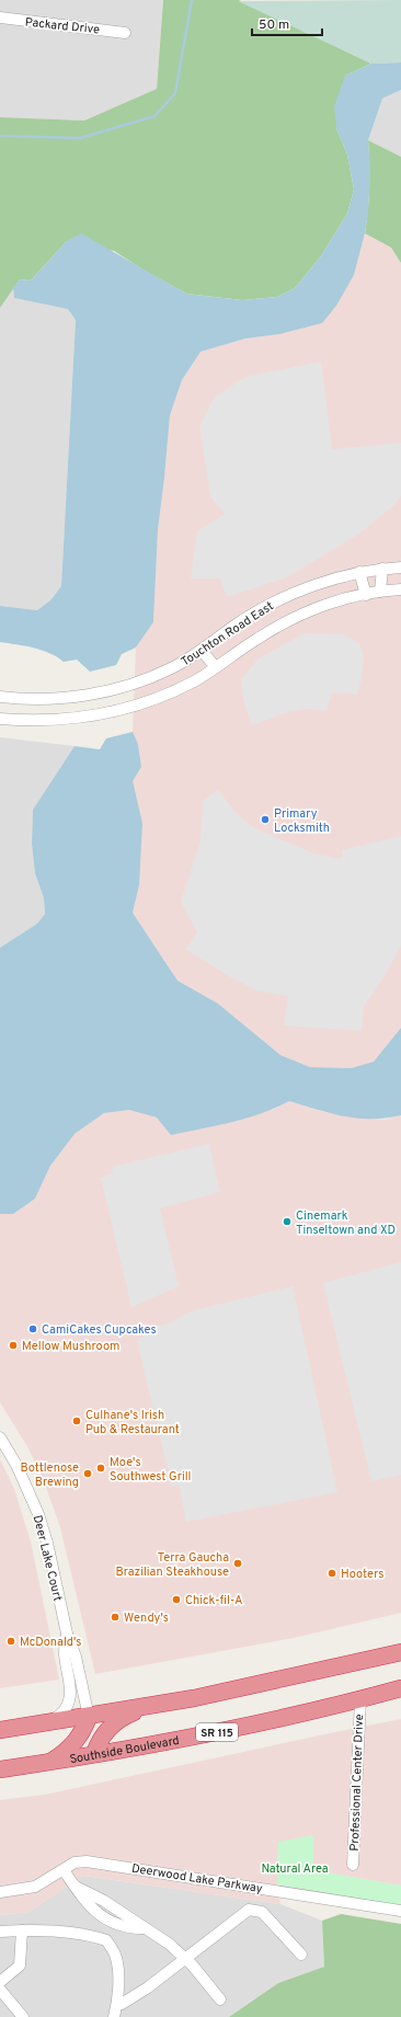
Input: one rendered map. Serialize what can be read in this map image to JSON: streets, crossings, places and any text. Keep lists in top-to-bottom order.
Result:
{
  "streets": {
    "highway": ["SR 115", "Southside Boulevard"],
    "street": [
      "Packard Drive",
      "Touchton Road East",
      "Deer Lake Court",
      "Professional Center Drive",
      "Deerwood Lake Parkway"
    ]
  },
  "crossings": [
    ["Southside Boulevard", "Professional Center Drive"]
  ],
  "parks": ["Natural Area"],
  "places": [
    "Primary Locksmith",
    "Cinemark Tinseltown and XD",
    "CamiCakes Cupcakes",
    "Mellow Mushroom",
    "Culhane's Irish Pub & Restaurant",
    "Moe's Southwest Grill",
    "Bottlenose Brewing",
    "Terra Gaucha Brazilian Steakhouse",
    "Hooters",
    "Chick-fil-A",
    "Wendy's",
    "McDonald's"
  ],
  "scale_bar": "50 m"
}
